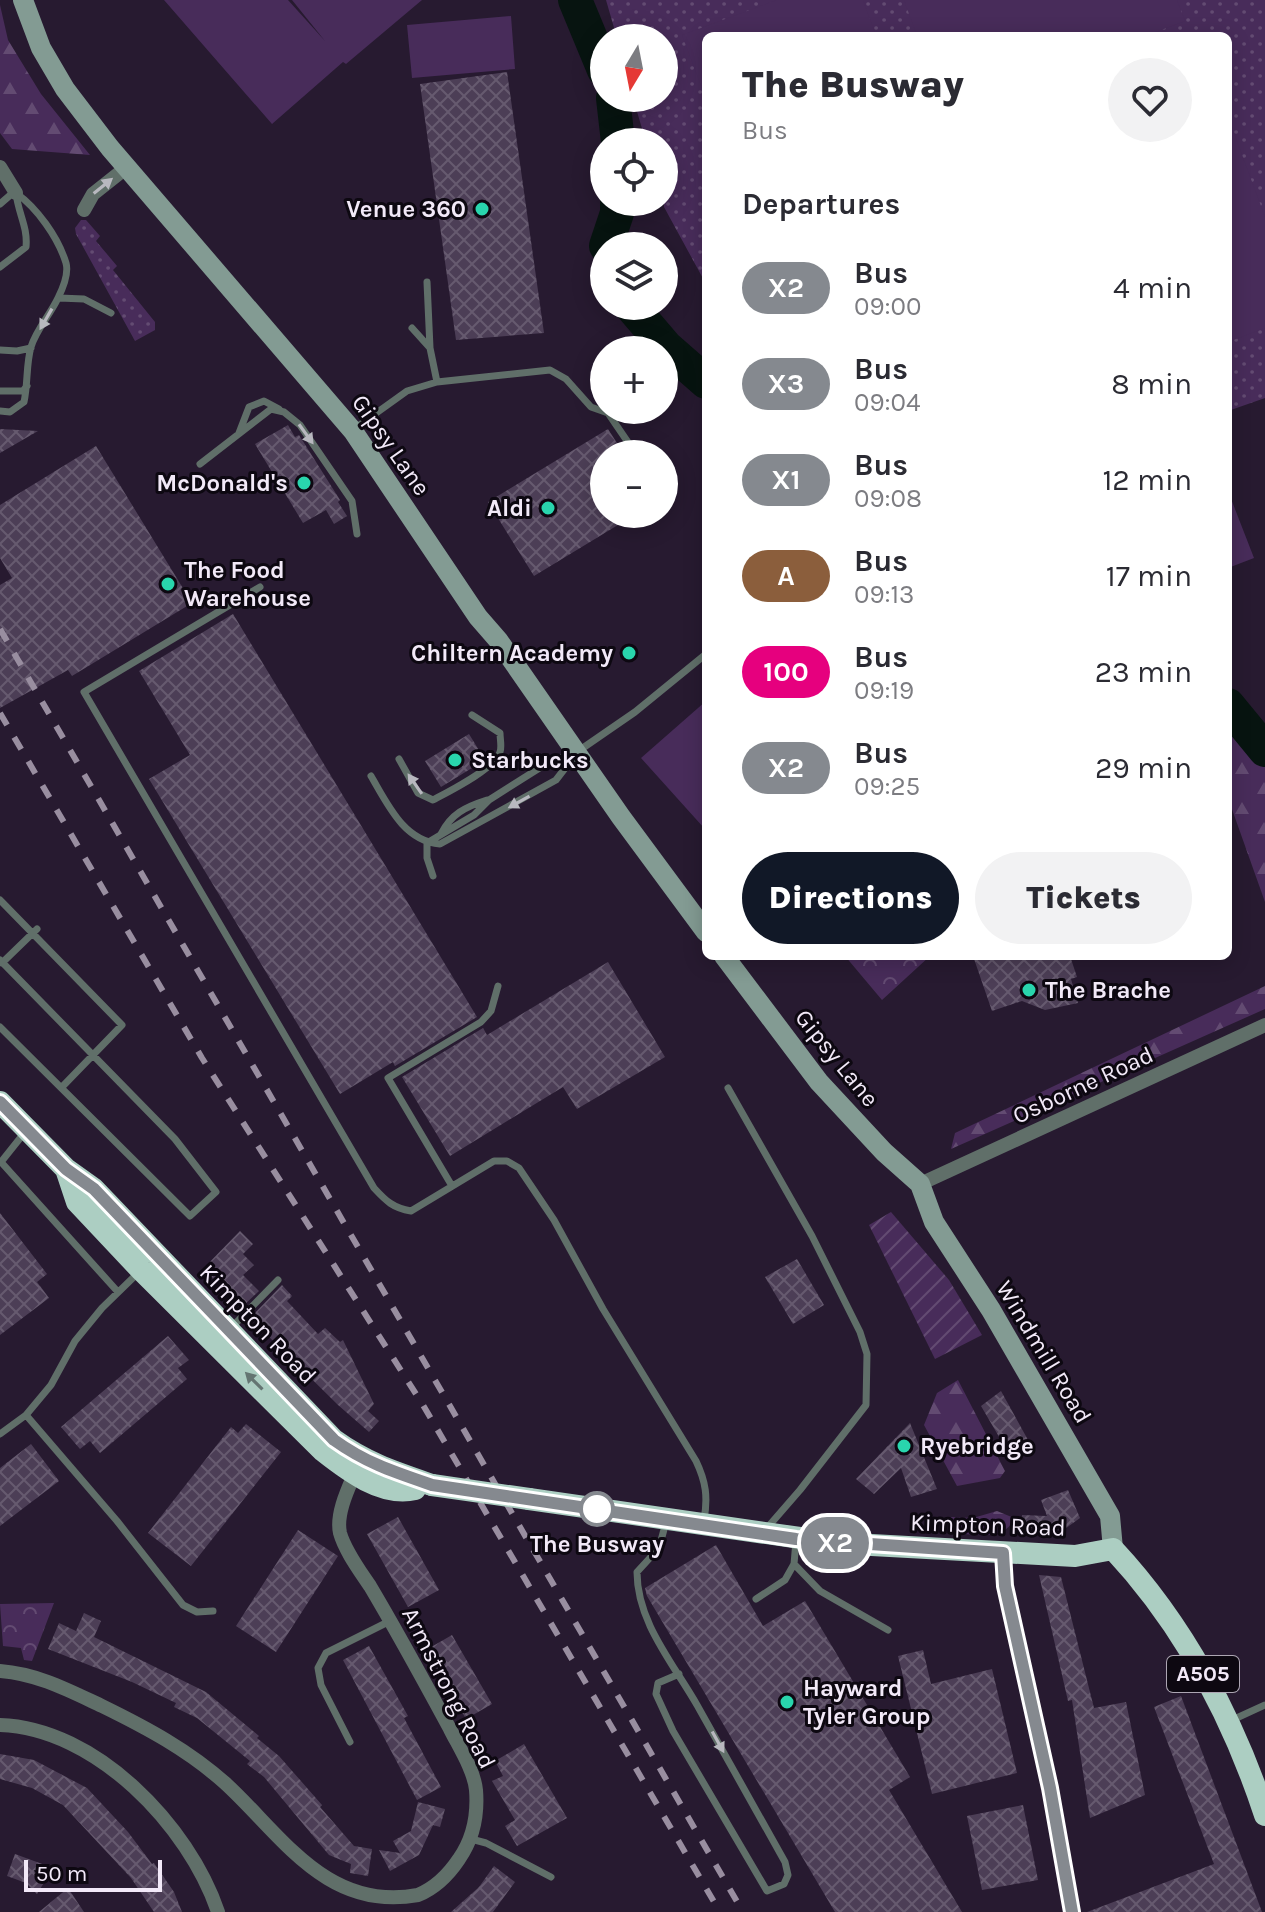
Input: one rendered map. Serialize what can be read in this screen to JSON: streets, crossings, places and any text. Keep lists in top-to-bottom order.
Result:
{
  "streets": {
    "highway": ["Kimpton Road", "A505"],
    "main road": ["Gipsy Lane", "Windmill Road"],
    "street": ["Osborne Road", "Armstrong Road"]
  },
  "crossings": [
    ["Gipsy Lane", "Osborne Road"],
    ["Gipsy Lane", "Windmill Road"],
    ["Osborne Road", "Windmill Road"],
    ["Kimpton Road", "Windmill Road"],
    ["Kimpton Road", "A505"],
    ["Kimpton Road", "Armstrong Road"],
    ["Windmill Road", "A505"]
  ],
  "places": [
    "Venue 360",
    "McDonald's",
    "Aldi",
    "The Food Warehouse",
    "Chiltern Academy",
    "Starbucks",
    "The Brache",
    "Ryebridge",
    "The Busway",
    "Hayward Tyler Group"
  ],
  "lines": ["bus line X2"],
  "scale_bar": "50 m",
  "north": "bottom",
  "page": {
    "on_map": "X2",
    "map_buttons": ["+", "−"],
    "heading": [
      ["The Busway", "Bus"],
      "Departures"
    ],
    "list": [
      {
        "mark": "X2",
        "name": "Bus",
        "note": "09:00",
        "value": "4 min"
      },
      {
        "mark": "X3",
        "name": "Bus",
        "note": "09:04",
        "value": "8 min"
      },
      {
        "mark": "X1",
        "name": "Bus",
        "note": "09:08",
        "value": "12 min"
      },
      {
        "mark": "A",
        "name": "Bus",
        "note": "09:13",
        "value": "17 min"
      },
      {
        "mark": "100",
        "name": "Bus",
        "note": "09:19",
        "value": "23 min"
      },
      {
        "mark": "X2",
        "name": "Bus",
        "note": "09:25",
        "value": "29 min"
      }
    ],
    "buttons": ["Directions", "Tickets"],
    "scale": "50 m"
  }
}
